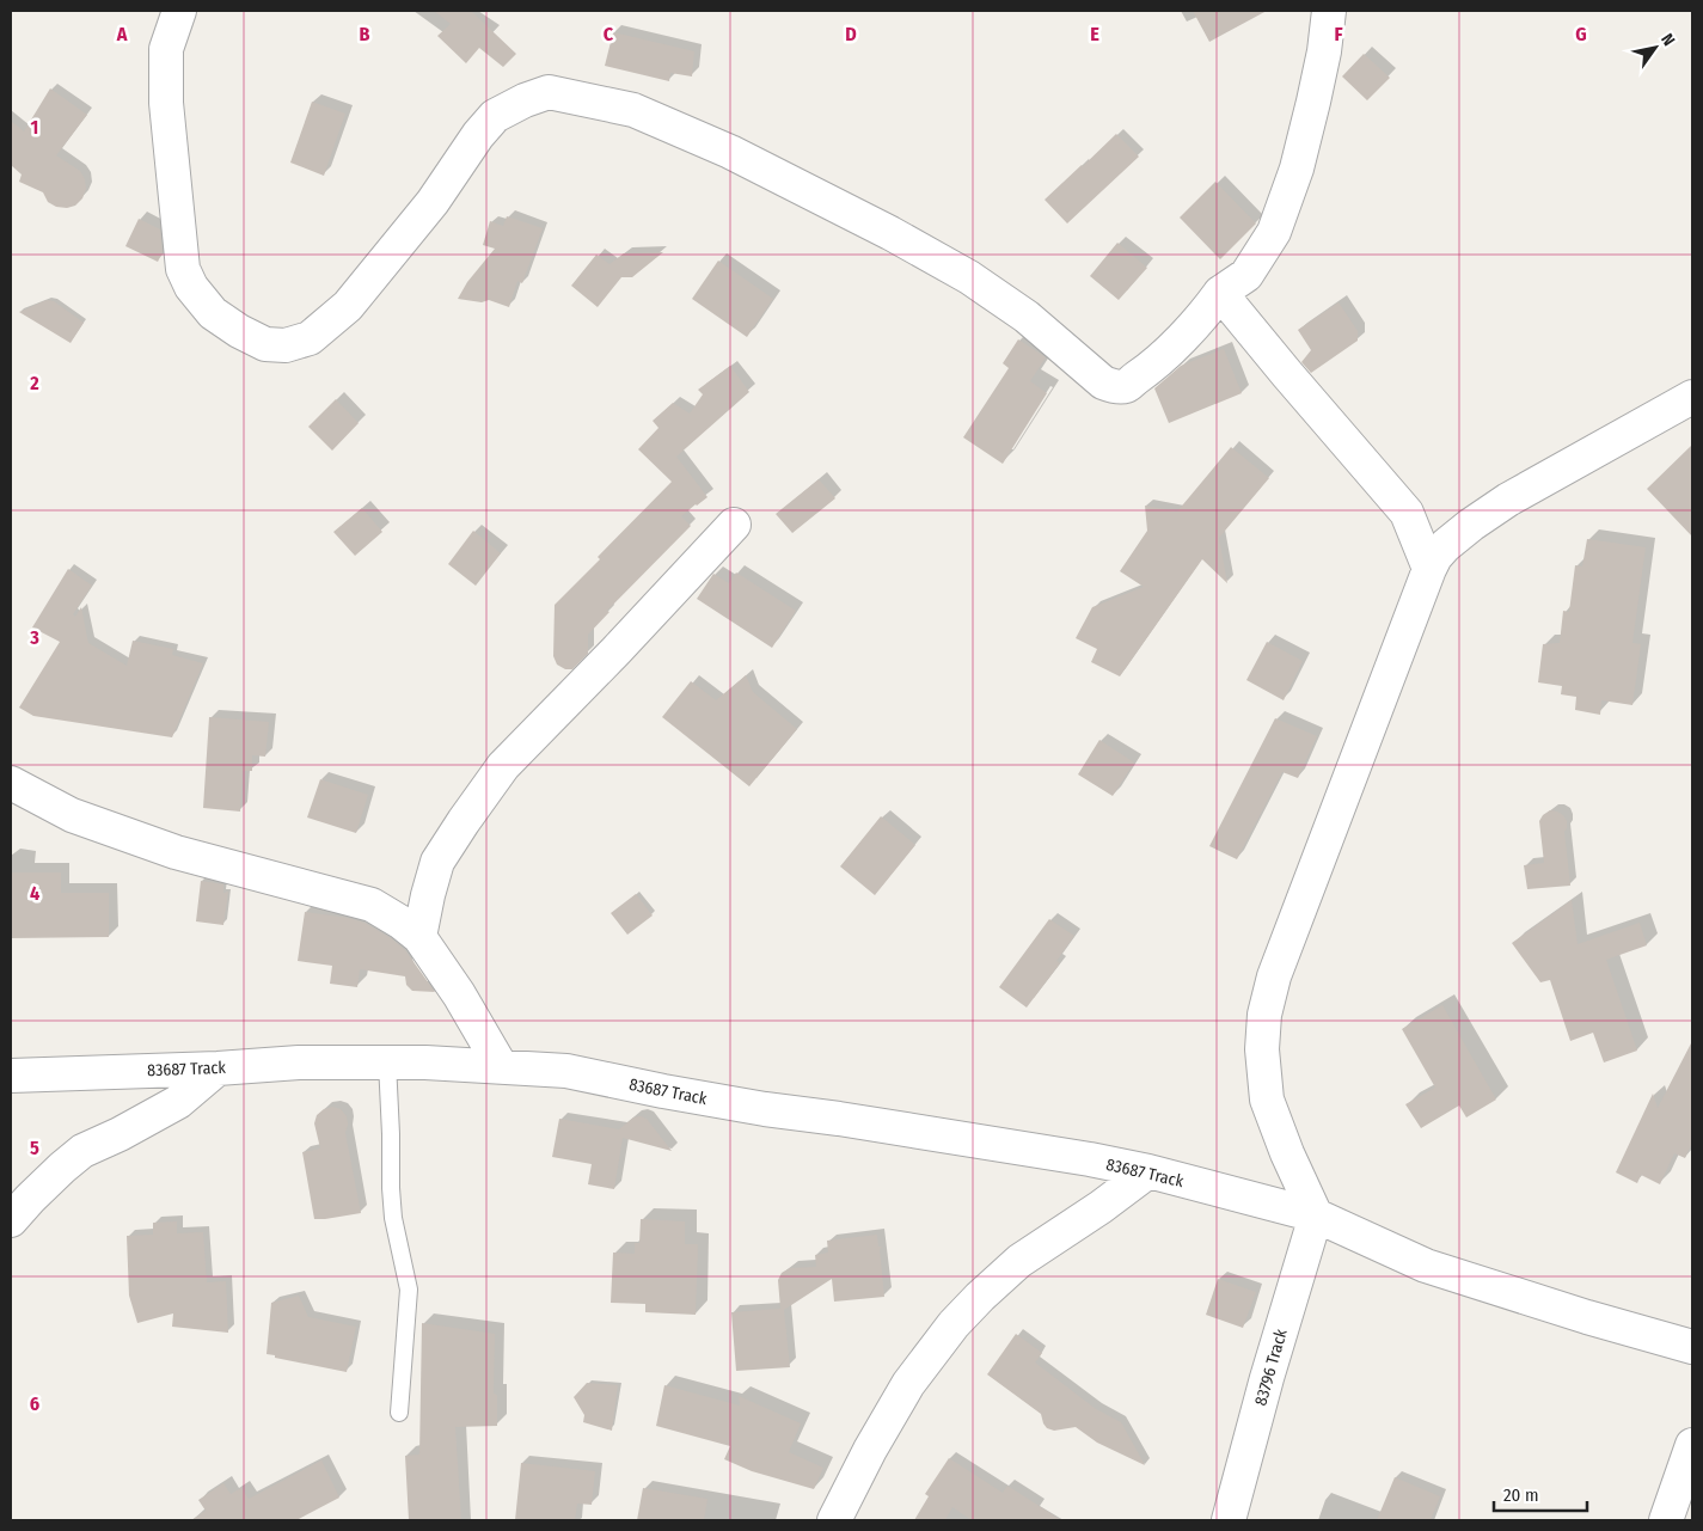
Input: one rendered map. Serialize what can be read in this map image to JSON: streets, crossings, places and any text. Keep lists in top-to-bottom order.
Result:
{
  "streets": {
    "street": ["83687 Track", "83796 Track"]
  },
  "crossings": [
    ["83687 Track", "83796 Track"]
  ],
  "scale_bar": "20 m",
  "north": "top right",
  "grid": {
    "columns": [
      "A",
      "B",
      "C",
      "D",
      "E",
      "F",
      "G"
    ],
    "rows": [
      "1",
      "2",
      "3",
      "4",
      "5",
      "6"
    ]
  }
}
